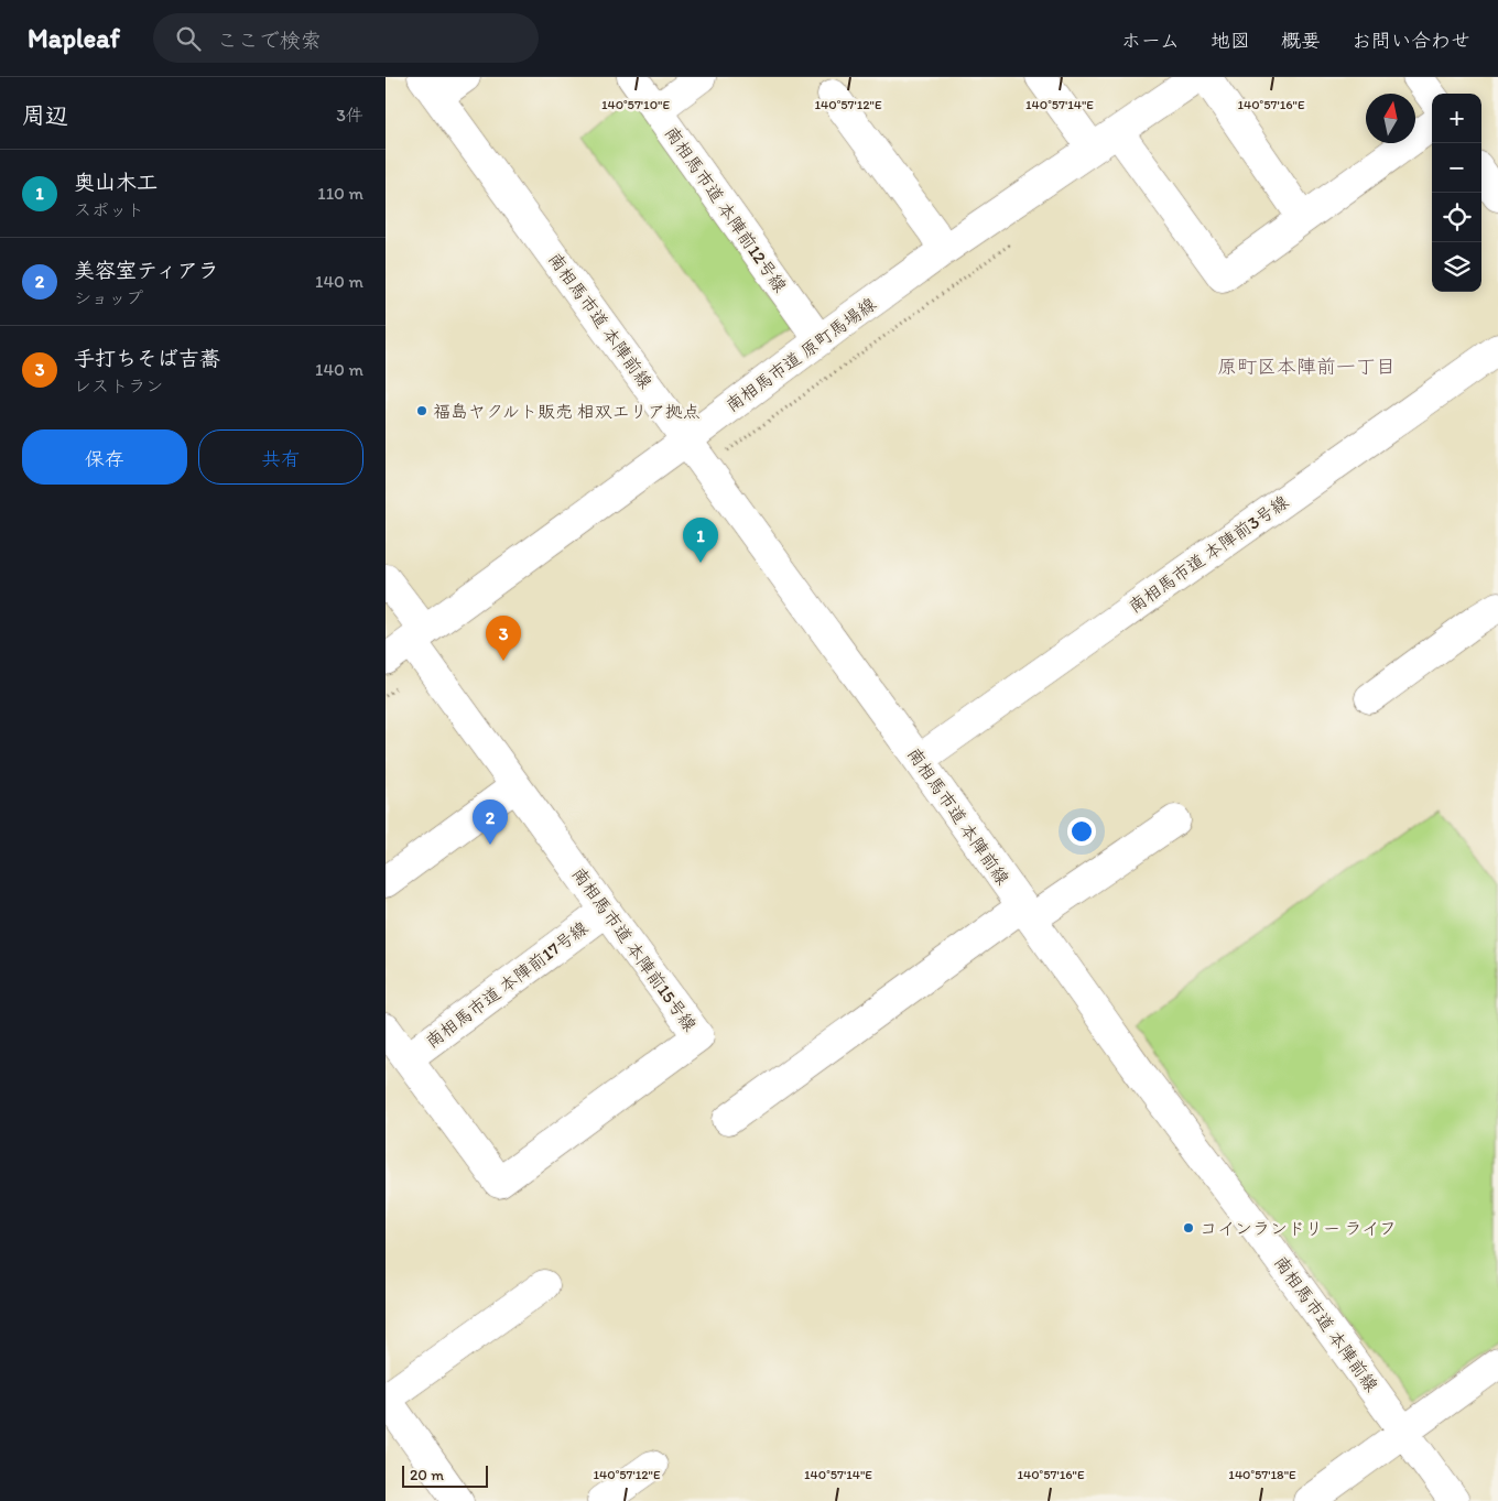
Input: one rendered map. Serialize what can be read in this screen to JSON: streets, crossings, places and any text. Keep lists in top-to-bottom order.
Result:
{
  "streets": {
    "street": [
      "南相馬市道 本陣前12号線",
      "南相馬市道 本陣前線",
      "南相馬市道 原町馬場線",
      "南相馬市道 本陣前3号線",
      "南相馬市道 本陣前15号線",
      "南相馬市道 本陣前17号線"
    ]
  },
  "crossings": [
    ["南相馬市道 本陣前12号線", "南相馬市道 原町馬場線"],
    ["南相馬市道 本陣前線", "南相馬市道 原町馬場線"],
    ["南相馬市道 本陣前線", "南相馬市道 本陣前3号線"],
    ["南相馬市道 原町馬場線", "南相馬市道 本陣前15号線"],
    ["南相馬市道 本陣前15号線", "南相馬市道 本陣前17号線"]
  ],
  "districts": ["原町区本陣前一丁目"],
  "places": ["福島ヤクルト販売 相双エリア拠点", "コインランドリー ライフ"],
  "scale_bar": "20 m",
  "north": "top",
  "page": {
    "header": "Mapleaf",
    "search": "ここで検索",
    "nav": [
      "ホーム",
      "地図",
      "概要",
      "お問い合わせ"
    ],
    "heading": ["周辺", "3件"],
    "map_buttons": ["+", "−"],
    "list": [
      {
        "mark": "1",
        "name": "奥山木工",
        "note": "スポット",
        "value": "110 m"
      },
      {
        "mark": "2",
        "name": "美容室ティアラ",
        "note": "ショップ",
        "value": "140 m"
      },
      {
        "mark": "3",
        "name": "手打ちそば吉蕎",
        "note": "レストラン",
        "value": "140 m"
      }
    ],
    "buttons": ["保存", "共有"],
    "pins": ["1", "3", "2"],
    "scale": "20 m"
  },
  "coordinates": [
    "140°57'10\"E",
    "140°57'12\"E",
    "140°57'14\"E",
    "140°57'16\"E",
    "140°57'18\"E"
  ]
}
